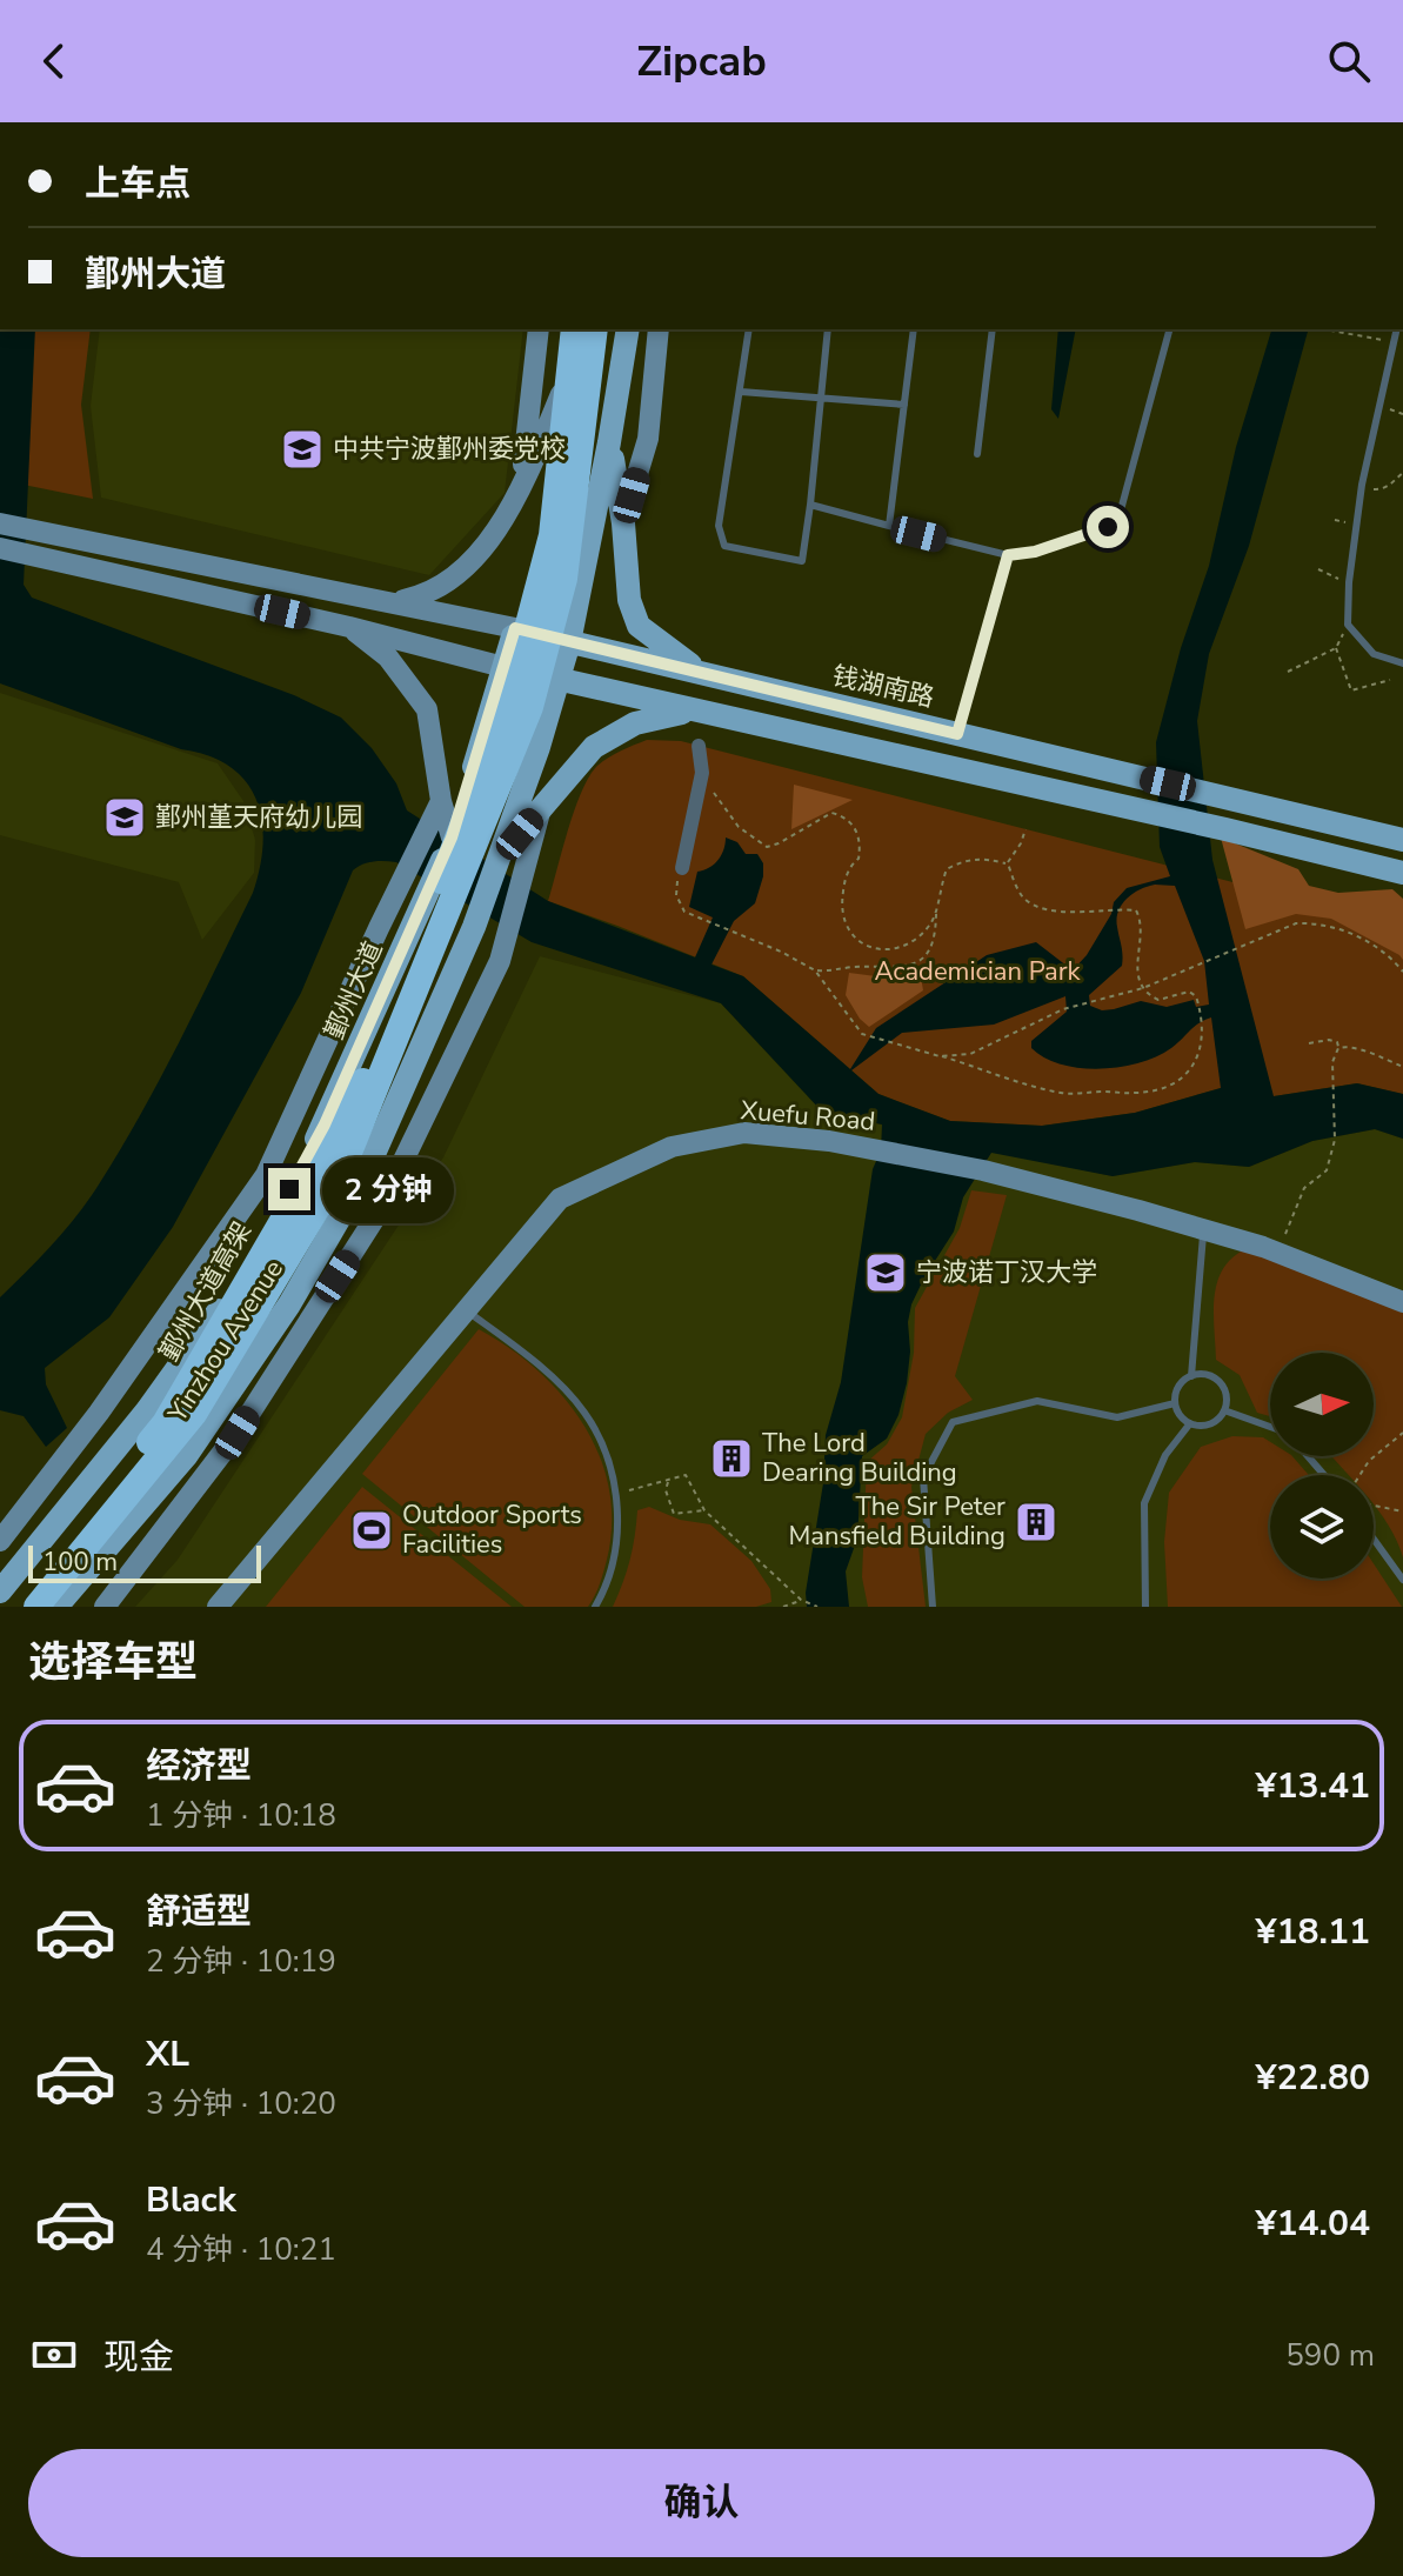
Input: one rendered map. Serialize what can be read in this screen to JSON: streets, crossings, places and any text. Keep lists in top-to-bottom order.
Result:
{
  "streets": {
    "highway": ["鄞州大道高架", "Yinzhou Avenue"],
    "main road": ["钱湖南路", "鄞州大道"],
    "street": ["Xuefu Road"]
  },
  "crossings": [
    ["钱湖南路", "鄞州大道"],
    ["钱湖南路", "Yinzhou Avenue"]
  ],
  "parks": ["Academician Park"],
  "places": {
    "school or university": ["中共宁波鄞州委党校", "鄞州堇天府幼儿园", "宁波诺丁汉大学"],
    "building": ["The Lord Dearing Building", "The Sir Peter Mansfield Building"],
    "sports": ["Outdoor Sports Facilities"]
  },
  "scale_bar": "100 m",
  "north": "right",
  "page": {
    "header": "Zipcab",
    "banner": ["上车点", "鄞州大道"],
    "bubble": "2 分钟",
    "scale": "100 m",
    "heading": "选择车型",
    "list": [
      {
        "name": "经济型",
        "note": "1 分钟 · 10:18",
        "value": "¥13.41"
      },
      {
        "name": "舒适型",
        "note": "2 分钟 · 10:19",
        "value": "¥18.11"
      },
      {
        "name": "XL",
        "note": "3 分钟 · 10:20",
        "value": "¥22.80"
      },
      {
        "name": "Black",
        "note": "4 分钟 · 10:21",
        "value": "¥14.04"
      }
    ],
    "pay": ["现金", "590 m"],
    "buttons": "确认"
  }
}
